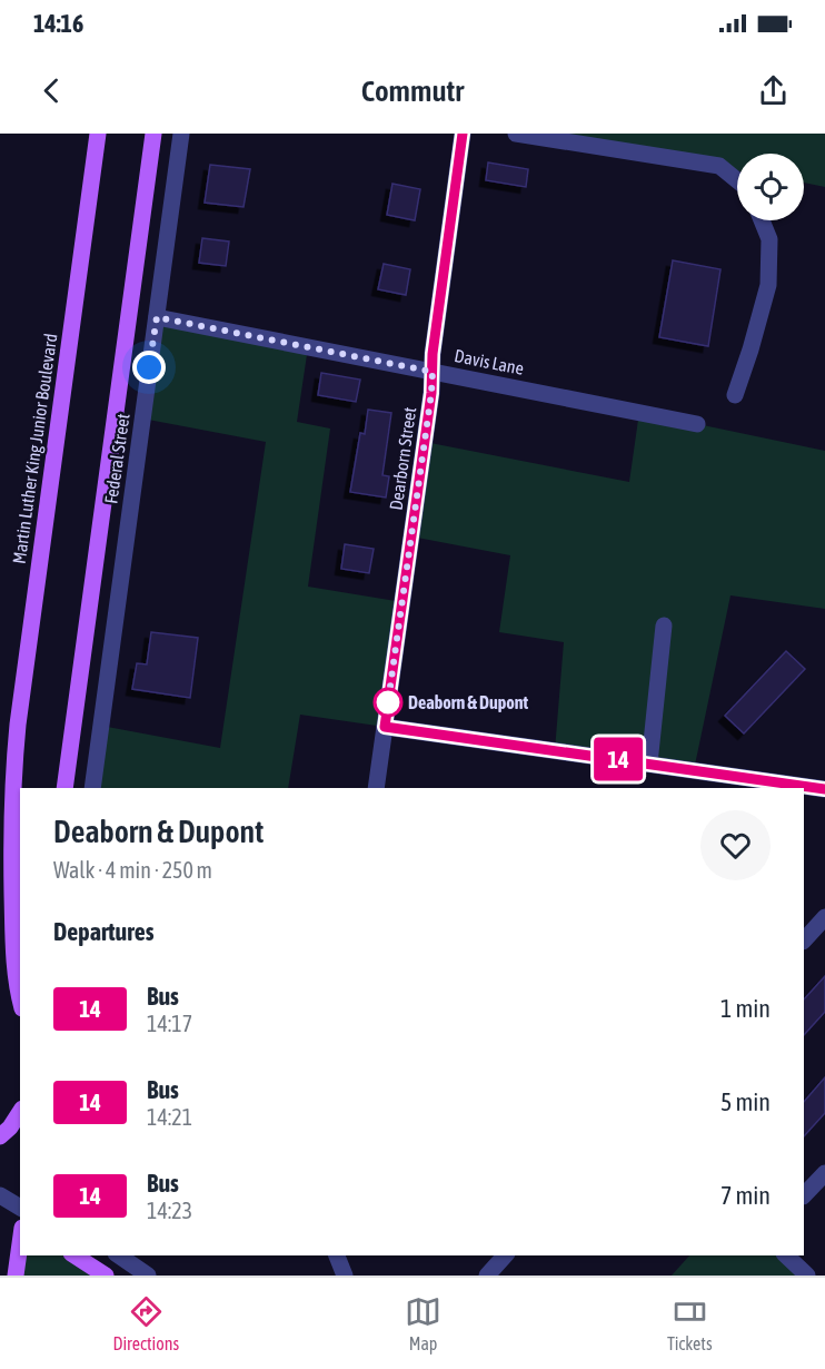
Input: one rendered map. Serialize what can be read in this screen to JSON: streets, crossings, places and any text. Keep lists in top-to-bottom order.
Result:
{
  "streets": {
    "main road": ["Martin Luther King Junior Boulevard"],
    "street": ["Davis Lane", "Federal Street", "Dearborn Street"]
  },
  "crossings": [
    ["Davis Lane", "Federal Street"],
    ["Davis Lane", "Dearborn Street"]
  ],
  "places": ["Deaborn & Dupont"],
  "lines": ["bus line 14"],
  "page": {
    "status": "14:16",
    "header": "Commutr",
    "on_map": "14",
    "heading": [
      ["Deaborn & Dupont", "Walk · 4 min · 250 m"],
      "Departures"
    ],
    "list": [
      {
        "mark": "14",
        "name": "Bus",
        "note": "14:17",
        "value": "1 min"
      },
      {
        "mark": "14",
        "name": "Bus",
        "note": "14:21",
        "value": "5 min"
      },
      {
        "mark": "14",
        "name": "Bus",
        "note": "14:23",
        "value": "7 min"
      }
    ],
    "tabs": ["Directions", "Map", "Tickets"]
  }
}
